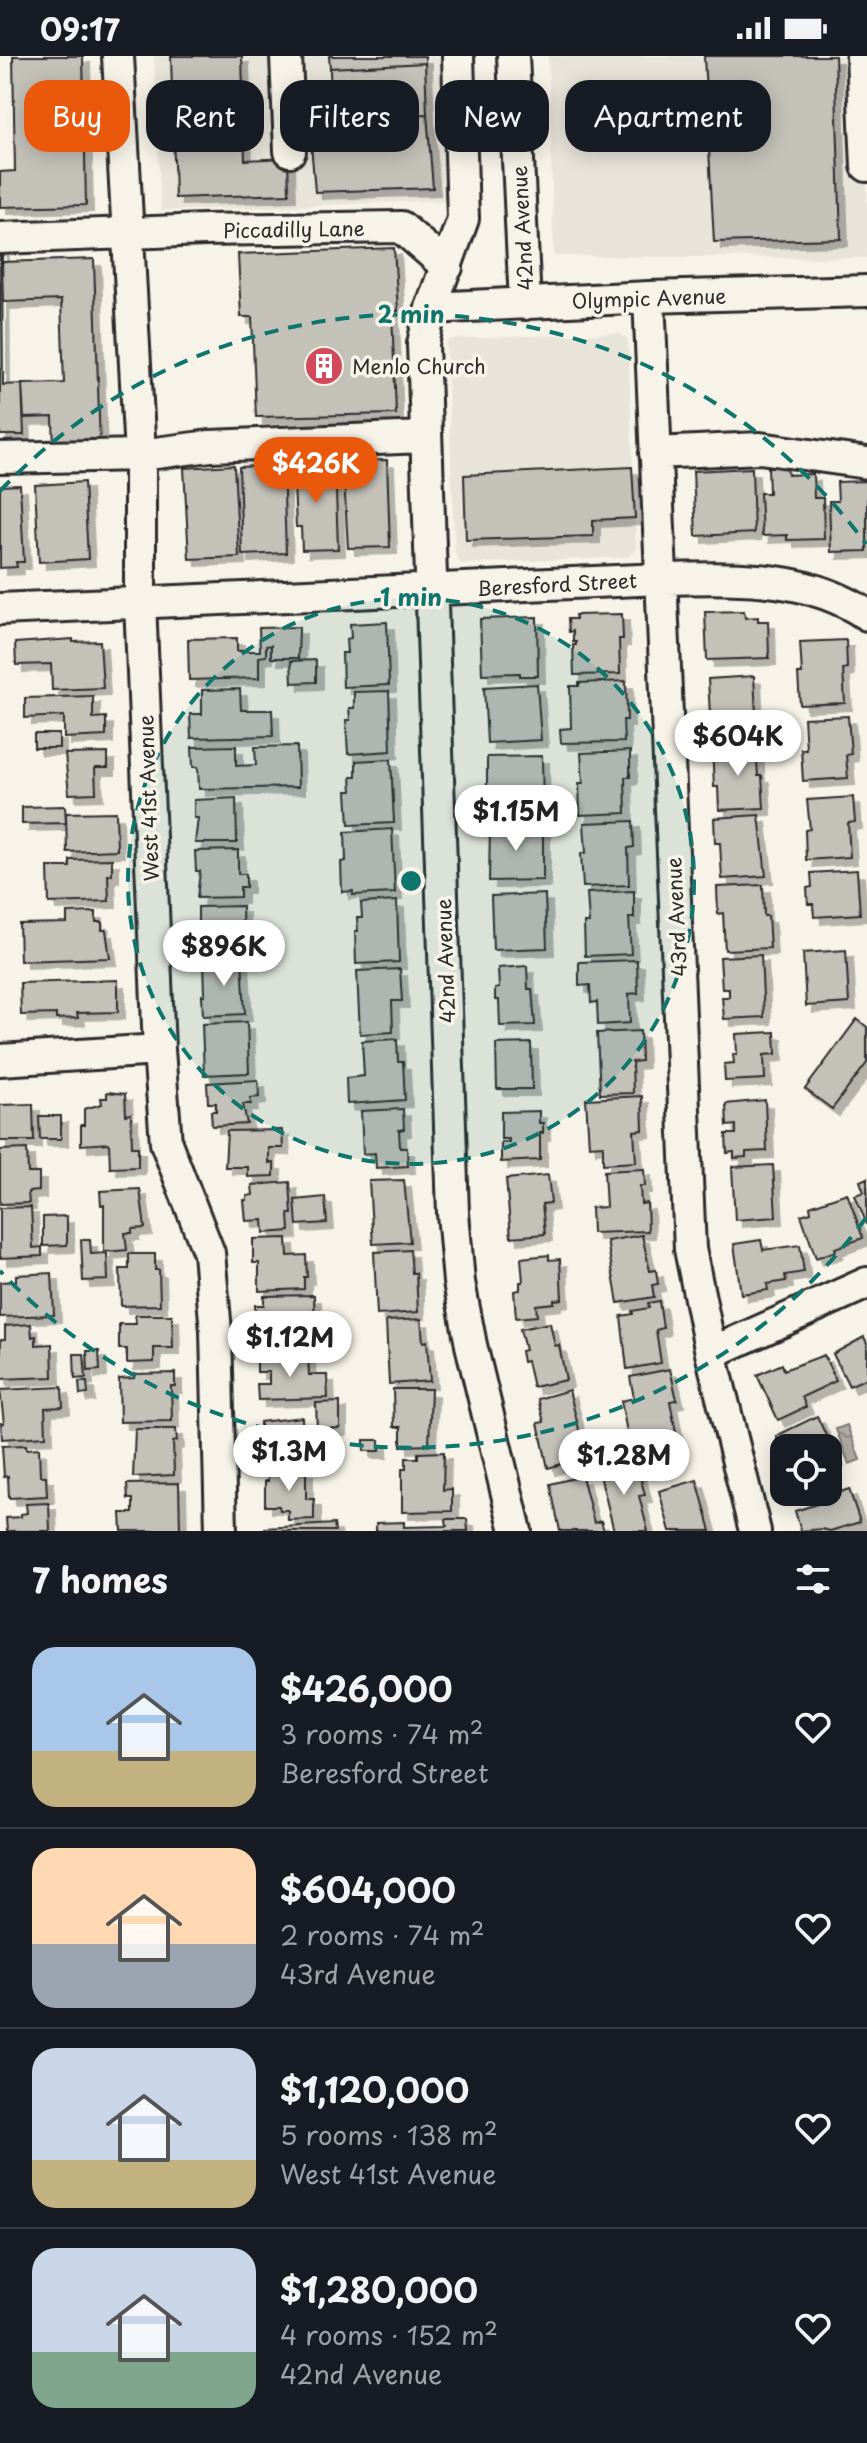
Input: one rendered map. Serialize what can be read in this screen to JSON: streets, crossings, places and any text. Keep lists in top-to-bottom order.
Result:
{
  "streets": {
    "street": [
      "42nd Avenue",
      "Piccadilly Lane",
      "Olympic Avenue",
      "Beresford Street",
      "West 41st Avenue",
      "43rd Avenue"
    ]
  },
  "crossings": [
    ["42nd Avenue", "Piccadilly Lane"],
    ["42nd Avenue", "Olympic Avenue"],
    ["42nd Avenue", "Beresford Street"],
    ["Piccadilly Lane", "West 41st Avenue"],
    ["Olympic Avenue", "43rd Avenue"],
    ["Beresford Street", "West 41st Avenue"],
    ["Beresford Street", "43rd Avenue"]
  ],
  "places": {
    "building": ["Menlo Church"]
  },
  "page": {
    "status": "09:17",
    "chip": [
      "Buy",
      "Rent",
      "Filters",
      "New",
      "Apartment"
    ],
    "price": [
      "$426K",
      "$604K",
      "$1.15M",
      "$896K",
      "$1.12M",
      "$1.3M",
      "$1.28M"
    ],
    "heading": "7 homes",
    "list": [
      {
        "name": "$426,000",
        "note": "3 rooms · 74 m² · Beresford Street"
      },
      {
        "name": "$604,000",
        "note": "2 rooms · 74 m² · 43rd Avenue"
      },
      {
        "name": "$1,120,000",
        "note": "5 rooms · 138 m² · West 41st Avenue"
      },
      {
        "name": "$1,280,000",
        "note": "4 rooms · 152 m² · 42nd Avenue"
      }
    ]
  },
  "rings": ["2 min", "1 min"]
}
